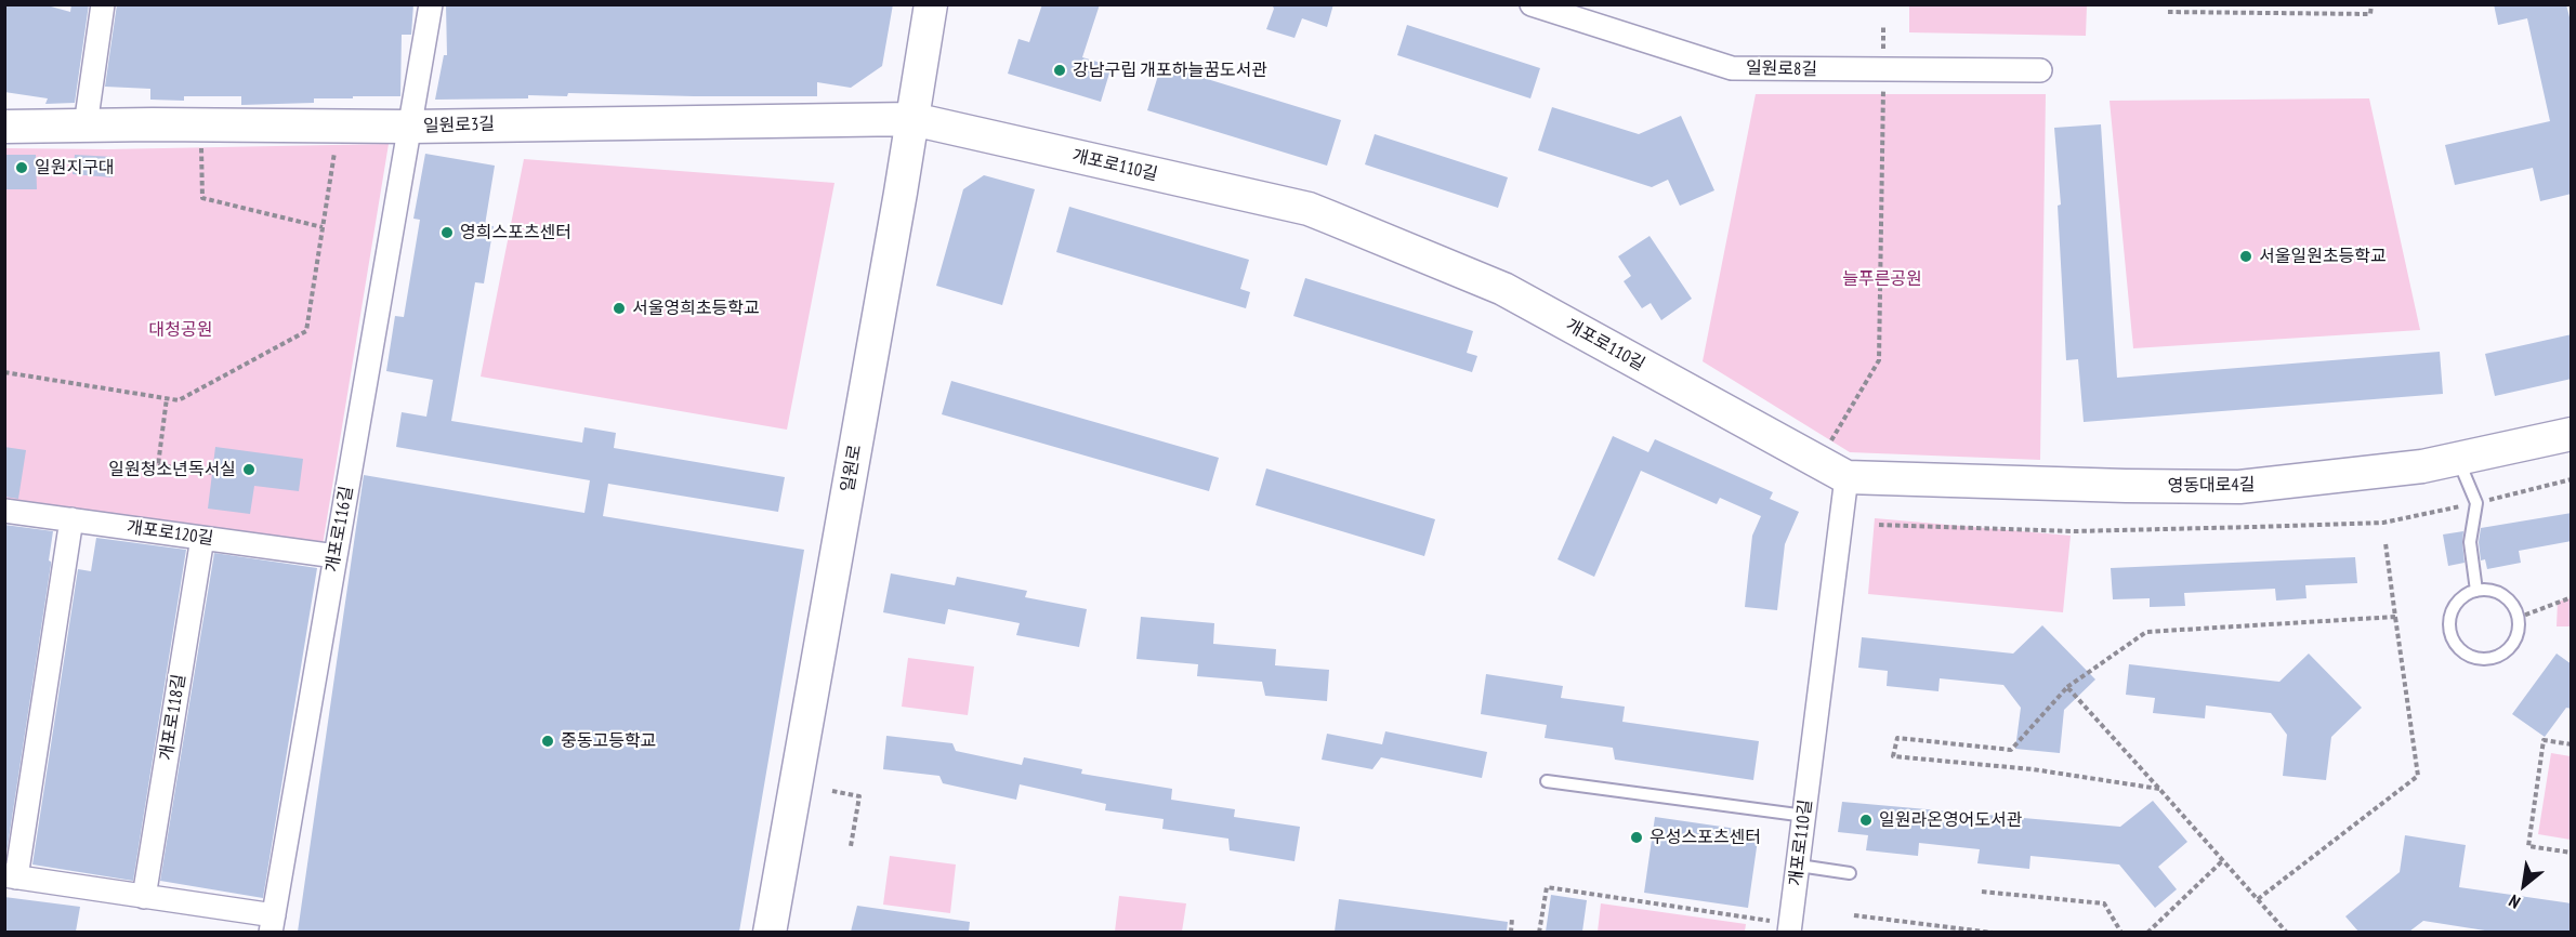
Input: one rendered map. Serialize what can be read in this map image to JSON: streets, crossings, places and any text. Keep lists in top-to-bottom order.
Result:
{
  "streets": {
    "street": [
      "일원로8길",
      "일원로3길",
      "개포로110길",
      "일원로",
      "영동대로4길",
      "개포로116길",
      "개포로120길",
      "개포로118길"
    ]
  },
  "crossings": [
    ["일원로3길", "개포로110길"],
    ["일원로3길", "일원로"],
    ["일원로3길", "개포로116길"],
    ["개포로110길", "일원로"],
    ["개포로110길", "영동대로4길"],
    ["개포로116길", "개포로120길"],
    ["개포로120길", "개포로118길"]
  ],
  "parks": ["늘푸른공원", "대청공원"],
  "places": [
    "강남구립 개포하늘꿈도서관",
    "일원지구대",
    "영희스포츠센터",
    "서울일원초등학교",
    "서울영희초등학교",
    "일원청소년독서실",
    "중동고등학교",
    "일원라온영어도서관",
    "우성스포츠센터"
  ],
  "north": "bottom left"
}
